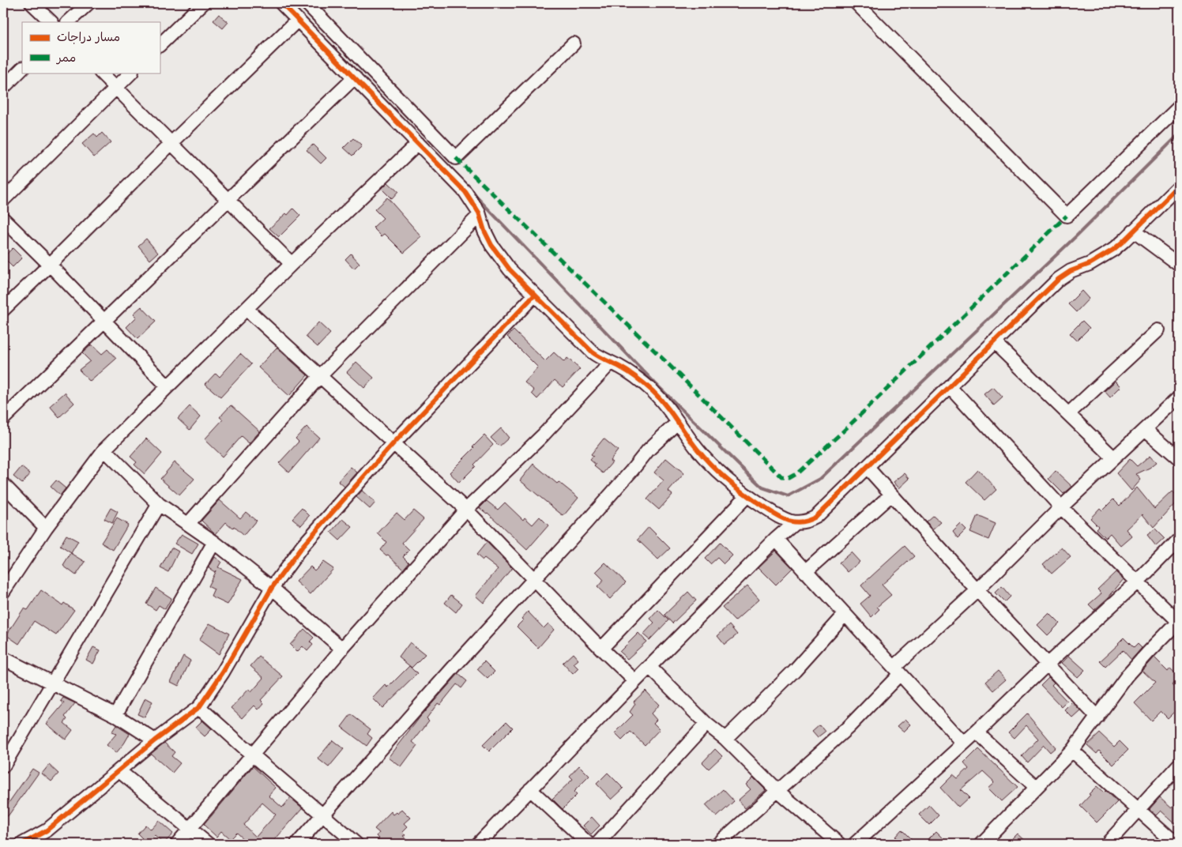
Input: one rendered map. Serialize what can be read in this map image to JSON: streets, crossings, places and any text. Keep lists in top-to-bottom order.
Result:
{
  "legend": ["مسار دراجات", "ممر"]
}
